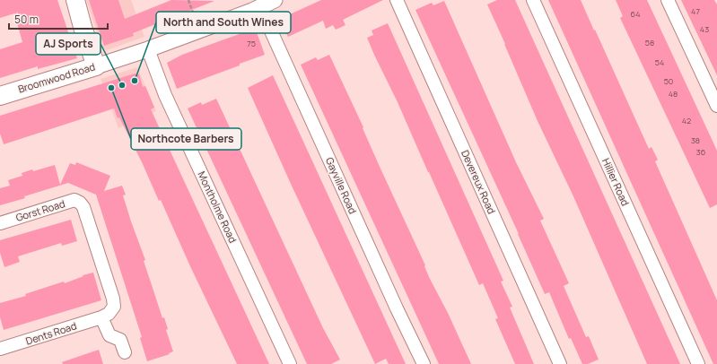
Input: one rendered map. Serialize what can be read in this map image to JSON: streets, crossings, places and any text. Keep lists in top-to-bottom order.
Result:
{
  "streets": {
    "main road": ["Broomwood Road"],
    "street": [
      "Devereux Road",
      "Hillier Road",
      "Gayville Road",
      "Montholme Road",
      "Gorst Road",
      "Dents Road"
    ]
  },
  "crossings": [
    ["Broomwood Road", "Gayville Road"],
    ["Broomwood Road", "Montholme Road"],
    ["Gorst Road", "Dents Road"]
  ],
  "places": ["North and South Wines", "AJ Sports", "Northcote Barbers"],
  "house_numbers": [
    "47",
    "64",
    "43",
    "58",
    "75",
    "54",
    "50",
    "48",
    "42",
    "38",
    "36"
  ],
  "scale_bar": "50 m"
}
